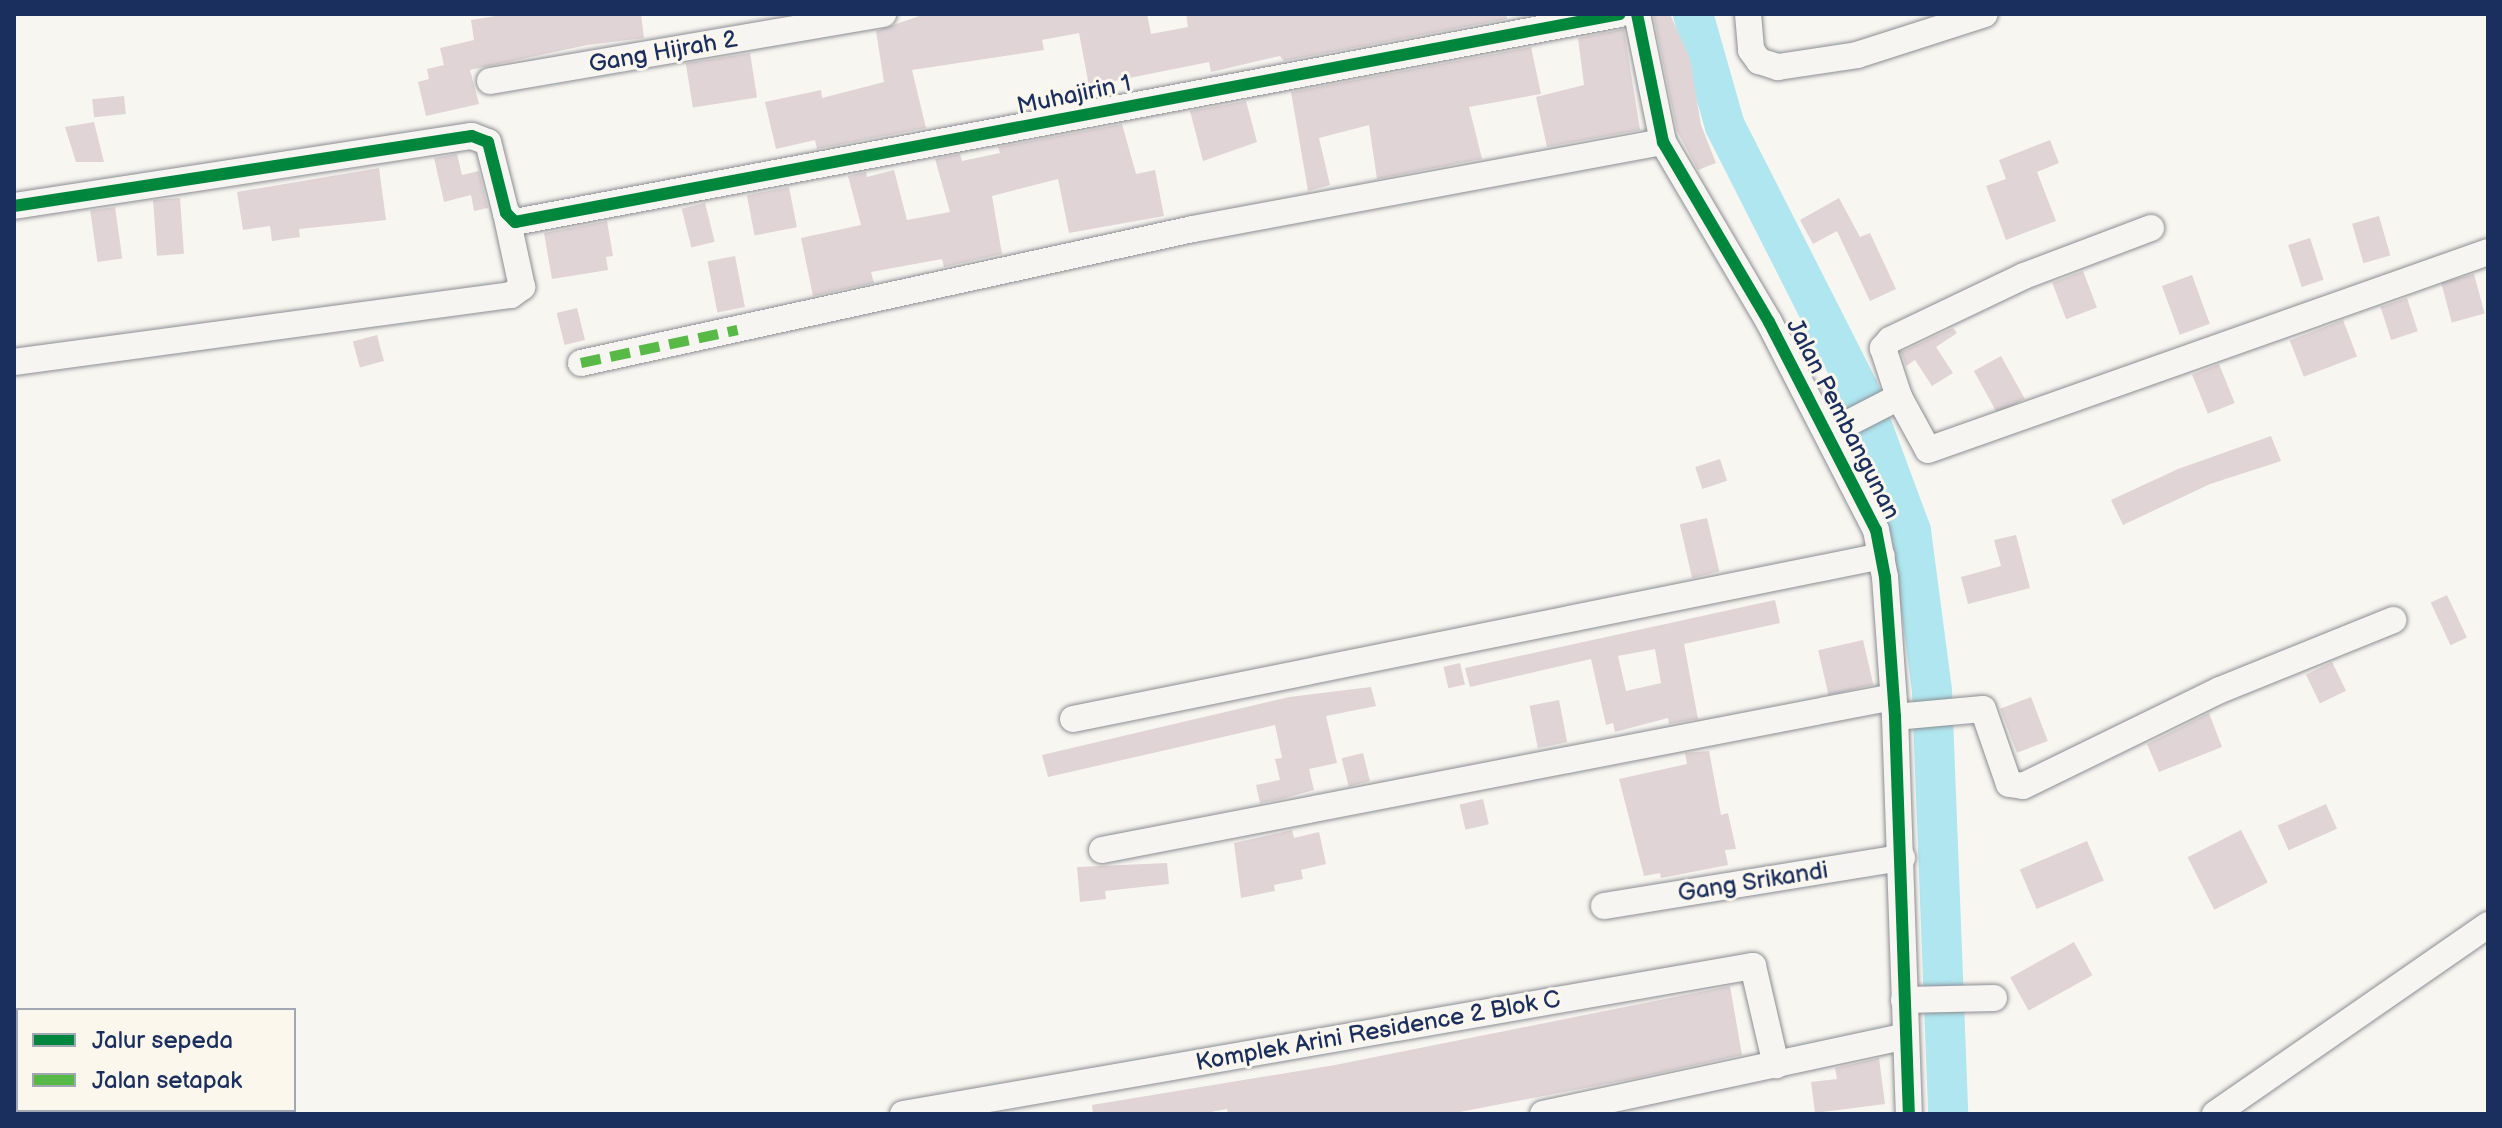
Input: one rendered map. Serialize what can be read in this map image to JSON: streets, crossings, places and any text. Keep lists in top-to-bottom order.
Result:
{
  "streets": {
    "street": [
      "Gang Hijrah 2",
      "Muhajirin 1",
      "Jalan Pembangunan",
      "Gang Srikandi",
      "Komplek Arini Residence 2 Blok C"
    ]
  },
  "crossings": [
    ["Jalan Pembangunan", "Gang Srikandi"]
  ],
  "legend": ["Jalur sepeda", "Jalan setapak"]
}
